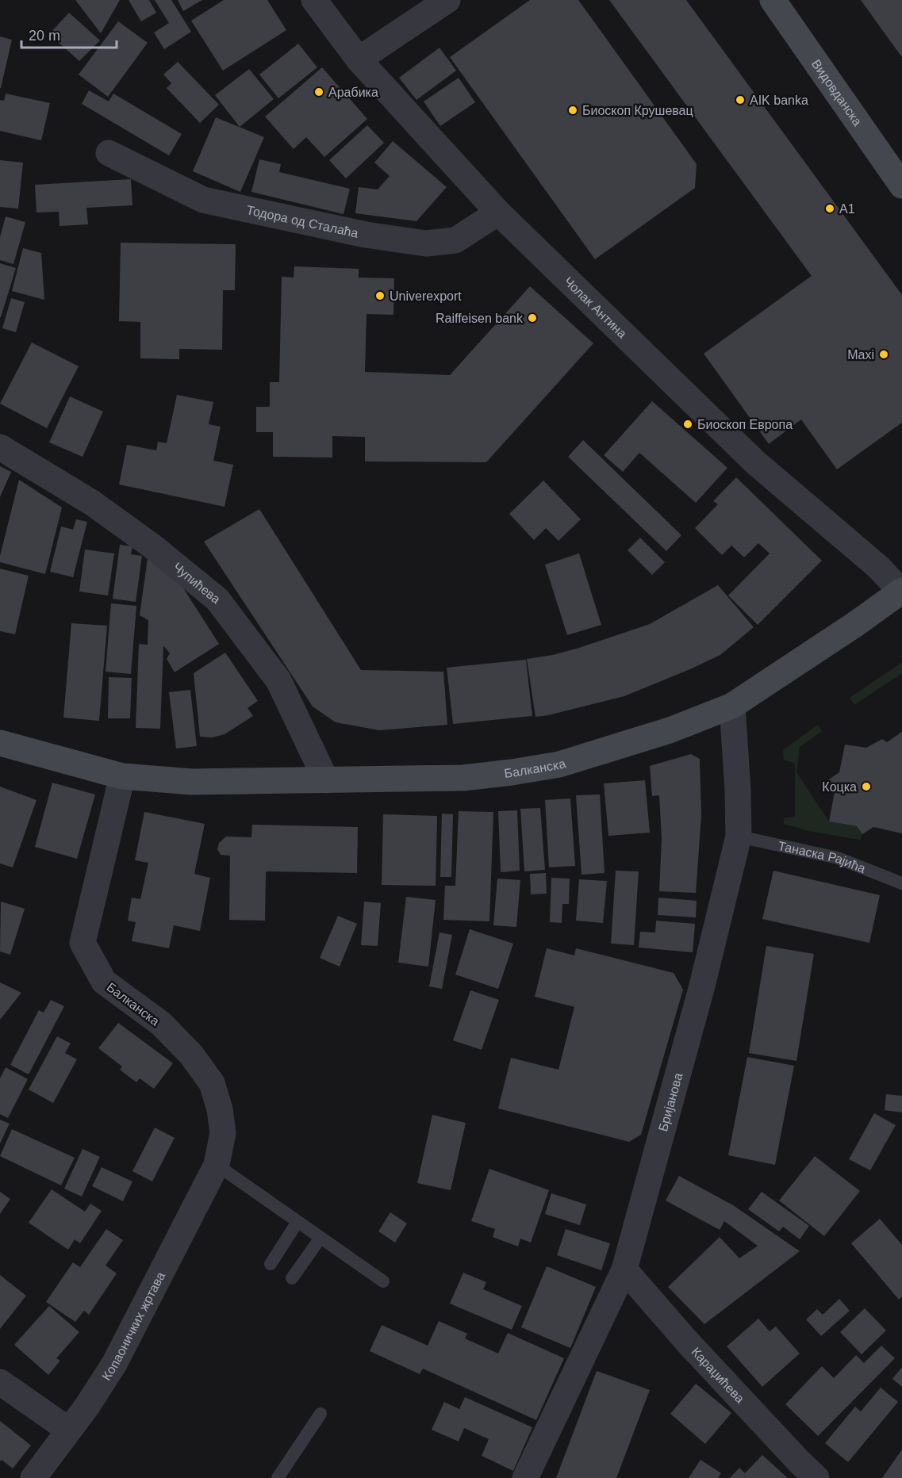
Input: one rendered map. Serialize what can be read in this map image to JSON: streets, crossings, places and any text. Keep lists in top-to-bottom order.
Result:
{
  "streets": {
    "main road": ["Видовданска", "Балканска"],
    "street": [
      "Тодора од Сталаћа",
      "Чолак Антина",
      "Чупићева",
      "Бријанова",
      "Копаоничких жртава",
      "Караџићева"
    ],
    "lane": ["Танаска Рајића"]
  },
  "crossings": [
    ["Тодора од Сталаћа", "Чолак Антина"],
    ["Чолак Антина", "Балканска"],
    ["Чупићева", "Балканска"],
    ["Балканска", "Бријанова"],
    ["Балканска", "Копаоничких жртава"],
    ["Танаска Рајића", "Бријанова"],
    ["Бријанова", "Караџићева"]
  ],
  "places": [
    "Арабика",
    "AIK banka",
    "Биоскоп Крушевац",
    "A1",
    "Univerexport",
    "Raiffeisen bank",
    "Maxi",
    "Биоскоп Европа",
    "Коцка"
  ],
  "scale_bar": "20 m"
}
